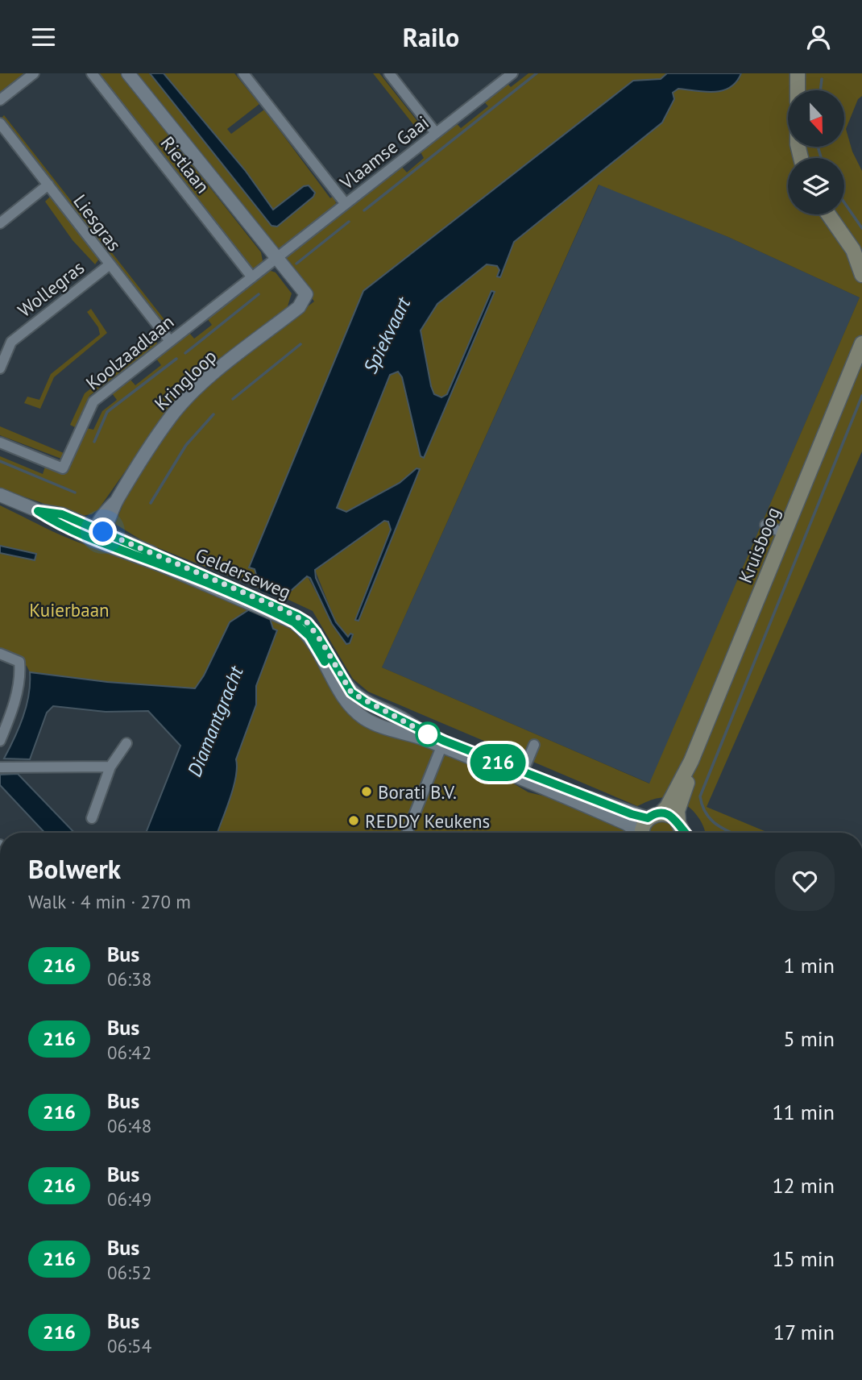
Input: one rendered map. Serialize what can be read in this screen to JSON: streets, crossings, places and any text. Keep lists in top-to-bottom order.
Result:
{
  "streets": {
    "main road": ["Kruisboog"],
    "street": [
      "Vlaamse Gaai",
      "Rietlaan",
      "Liesgras",
      "Wollegras",
      "Koolzaadlaan",
      "Kringloop",
      "Gelderseweg"
    ]
  },
  "crossings": [
    ["Vlaamse Gaai", "Koolzaadlaan"],
    ["Vlaamse Gaai", "Kringloop"],
    ["Rietlaan", "Koolzaadlaan"],
    ["Liesgras", "Wollegras"],
    ["Liesgras", "Koolzaadlaan"],
    ["Koolzaadlaan", "Kringloop"],
    ["Kringloop", "Gelderseweg"],
    ["Kruisboog", "Gelderseweg"]
  ],
  "water": ["Spiekvaart", "Diamantgracht"],
  "parks": ["Kuierbaan"],
  "places": ["Borati B.V.", "REDDY Keukens"],
  "lines": ["bus line 216"],
  "north": "bottom",
  "page": {
    "header": "Railo",
    "on_map": "216",
    "heading": ["Bolwerk", "Walk · 4 min · 270 m"],
    "list": [
      {
        "mark": "216",
        "name": "Bus",
        "note": "06:38",
        "value": "1 min"
      },
      {
        "mark": "216",
        "name": "Bus",
        "note": "06:42",
        "value": "5 min"
      },
      {
        "mark": "216",
        "name": "Bus",
        "note": "06:48",
        "value": "11 min"
      },
      {
        "mark": "216",
        "name": "Bus",
        "note": "06:49",
        "value": "12 min"
      },
      {
        "mark": "216",
        "name": "Bus",
        "note": "06:52",
        "value": "15 min"
      },
      {
        "mark": "216",
        "name": "Bus",
        "note": "06:54",
        "value": "17 min"
      }
    ]
  }
}
